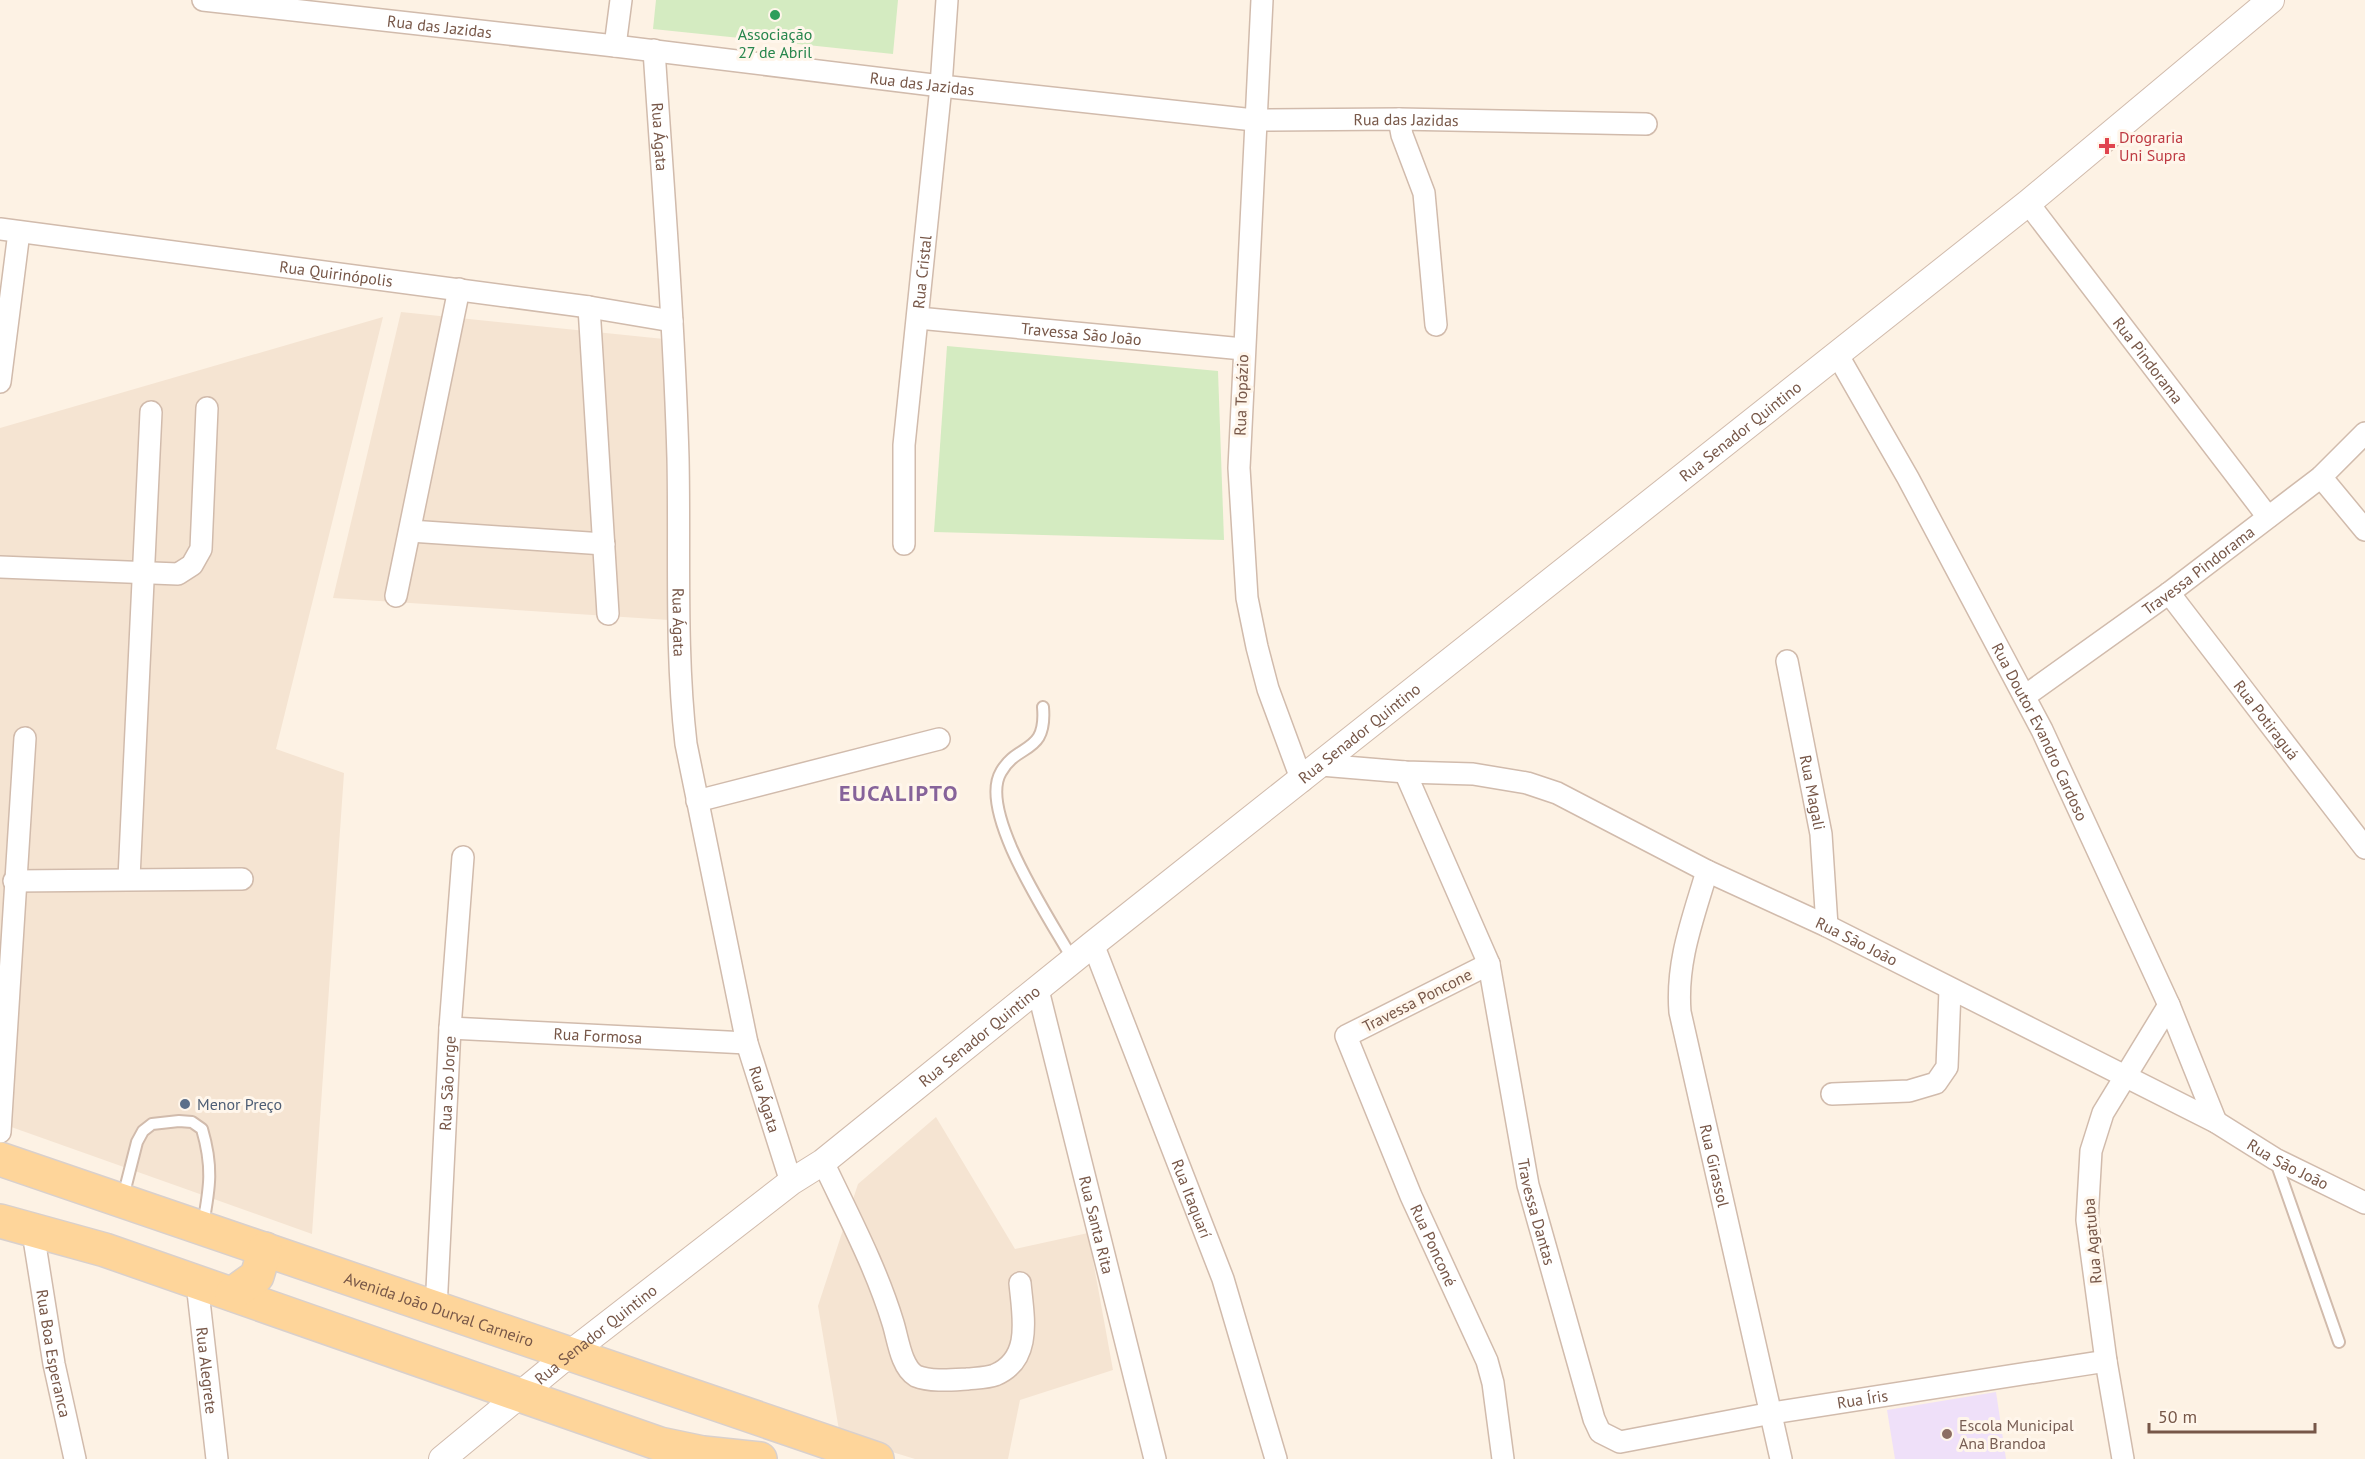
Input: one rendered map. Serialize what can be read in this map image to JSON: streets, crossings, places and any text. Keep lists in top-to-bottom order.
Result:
{
  "streets": {
    "main road": ["Avenida João Durval Carneiro"],
    "street": [
      "Rua das Jazidas",
      "Rua Ágata",
      "Rua Cristal",
      "Rua Quirinópolis",
      "Travessa São João",
      "Rua Pindorama",
      "Rua Topázio",
      "Rua Senador Quintino",
      "Travessa Pindorama",
      "Rua Potiraguá",
      "Rua Doutor Evandro Cardoso",
      "Rua Magali",
      "Rua São João",
      "Travessa Poncone",
      "Rua Formosa",
      "Rua São Jorge",
      "Rua Girassol",
      "Rua Itaquarí",
      "Travessa Dantas",
      "Rua Santa Rita",
      "Rua Agatuba",
      "Rua Ponconé",
      "Rua Boa Esperanca",
      "Rua Alegrete",
      "Rua Íris"
    ]
  },
  "crossings": [
    ["Rua das Jazidas", "Rua Ágata"],
    ["Rua das Jazidas", "Rua Cristal"],
    ["Rua das Jazidas", "Rua Topázio"],
    ["Rua Ágata", "Rua Quirinópolis"],
    ["Rua Ágata", "Rua Senador Quintino"],
    ["Rua Ágata", "Rua Formosa"],
    ["Rua Cristal", "Travessa São João"],
    ["Travessa São João", "Rua Topázio"],
    ["Rua Pindorama", "Rua Senador Quintino"],
    ["Rua Pindorama", "Travessa Pindorama"],
    ["Rua Topázio", "Rua Senador Quintino"],
    ["Rua Topázio", "Rua São João"],
    ["Rua Senador Quintino", "Rua Doutor Evandro Cardoso"],
    ["Rua Senador Quintino", "Rua São João"],
    ["Rua Senador Quintino", "Rua Itaquarí"],
    ["Rua Senador Quintino", "Rua Santa Rita"],
    ["Rua Senador Quintino", "Avenida João Durval Carneiro"],
    ["Travessa Pindorama", "Rua Potiraguá"],
    ["Travessa Pindorama", "Rua Doutor Evandro Cardoso"],
    ["Rua Doutor Evandro Cardoso", "Rua São João"],
    ["Rua Doutor Evandro Cardoso", "Rua Agatuba"],
    ["Rua Magali", "Rua São João"],
    ["Rua São João", "Rua Girassol"],
    ["Rua São João", "Travessa Dantas"],
    ["Rua São João", "Rua Agatuba"],
    ["Travessa Poncone", "Travessa Dantas"],
    ["Travessa Poncone", "Rua Ponconé"],
    ["Rua Formosa", "Rua São Jorge"],
    ["Rua São Jorge", "Avenida João Durval Carneiro"],
    ["Rua Girassol", "Rua Íris"],
    ["Travessa Dantas", "Rua Íris"],
    ["Rua Agatuba", "Rua Íris"]
  ],
  "districts": ["EUCALIPTO"],
  "places": {
    "other": ["Associação 27 de Abril", "Menor Preço", "Escola Municipal Ana Brandoa"],
    "health": ["Drograria Uni Supra"]
  },
  "scale_bar": "50 m"
}
